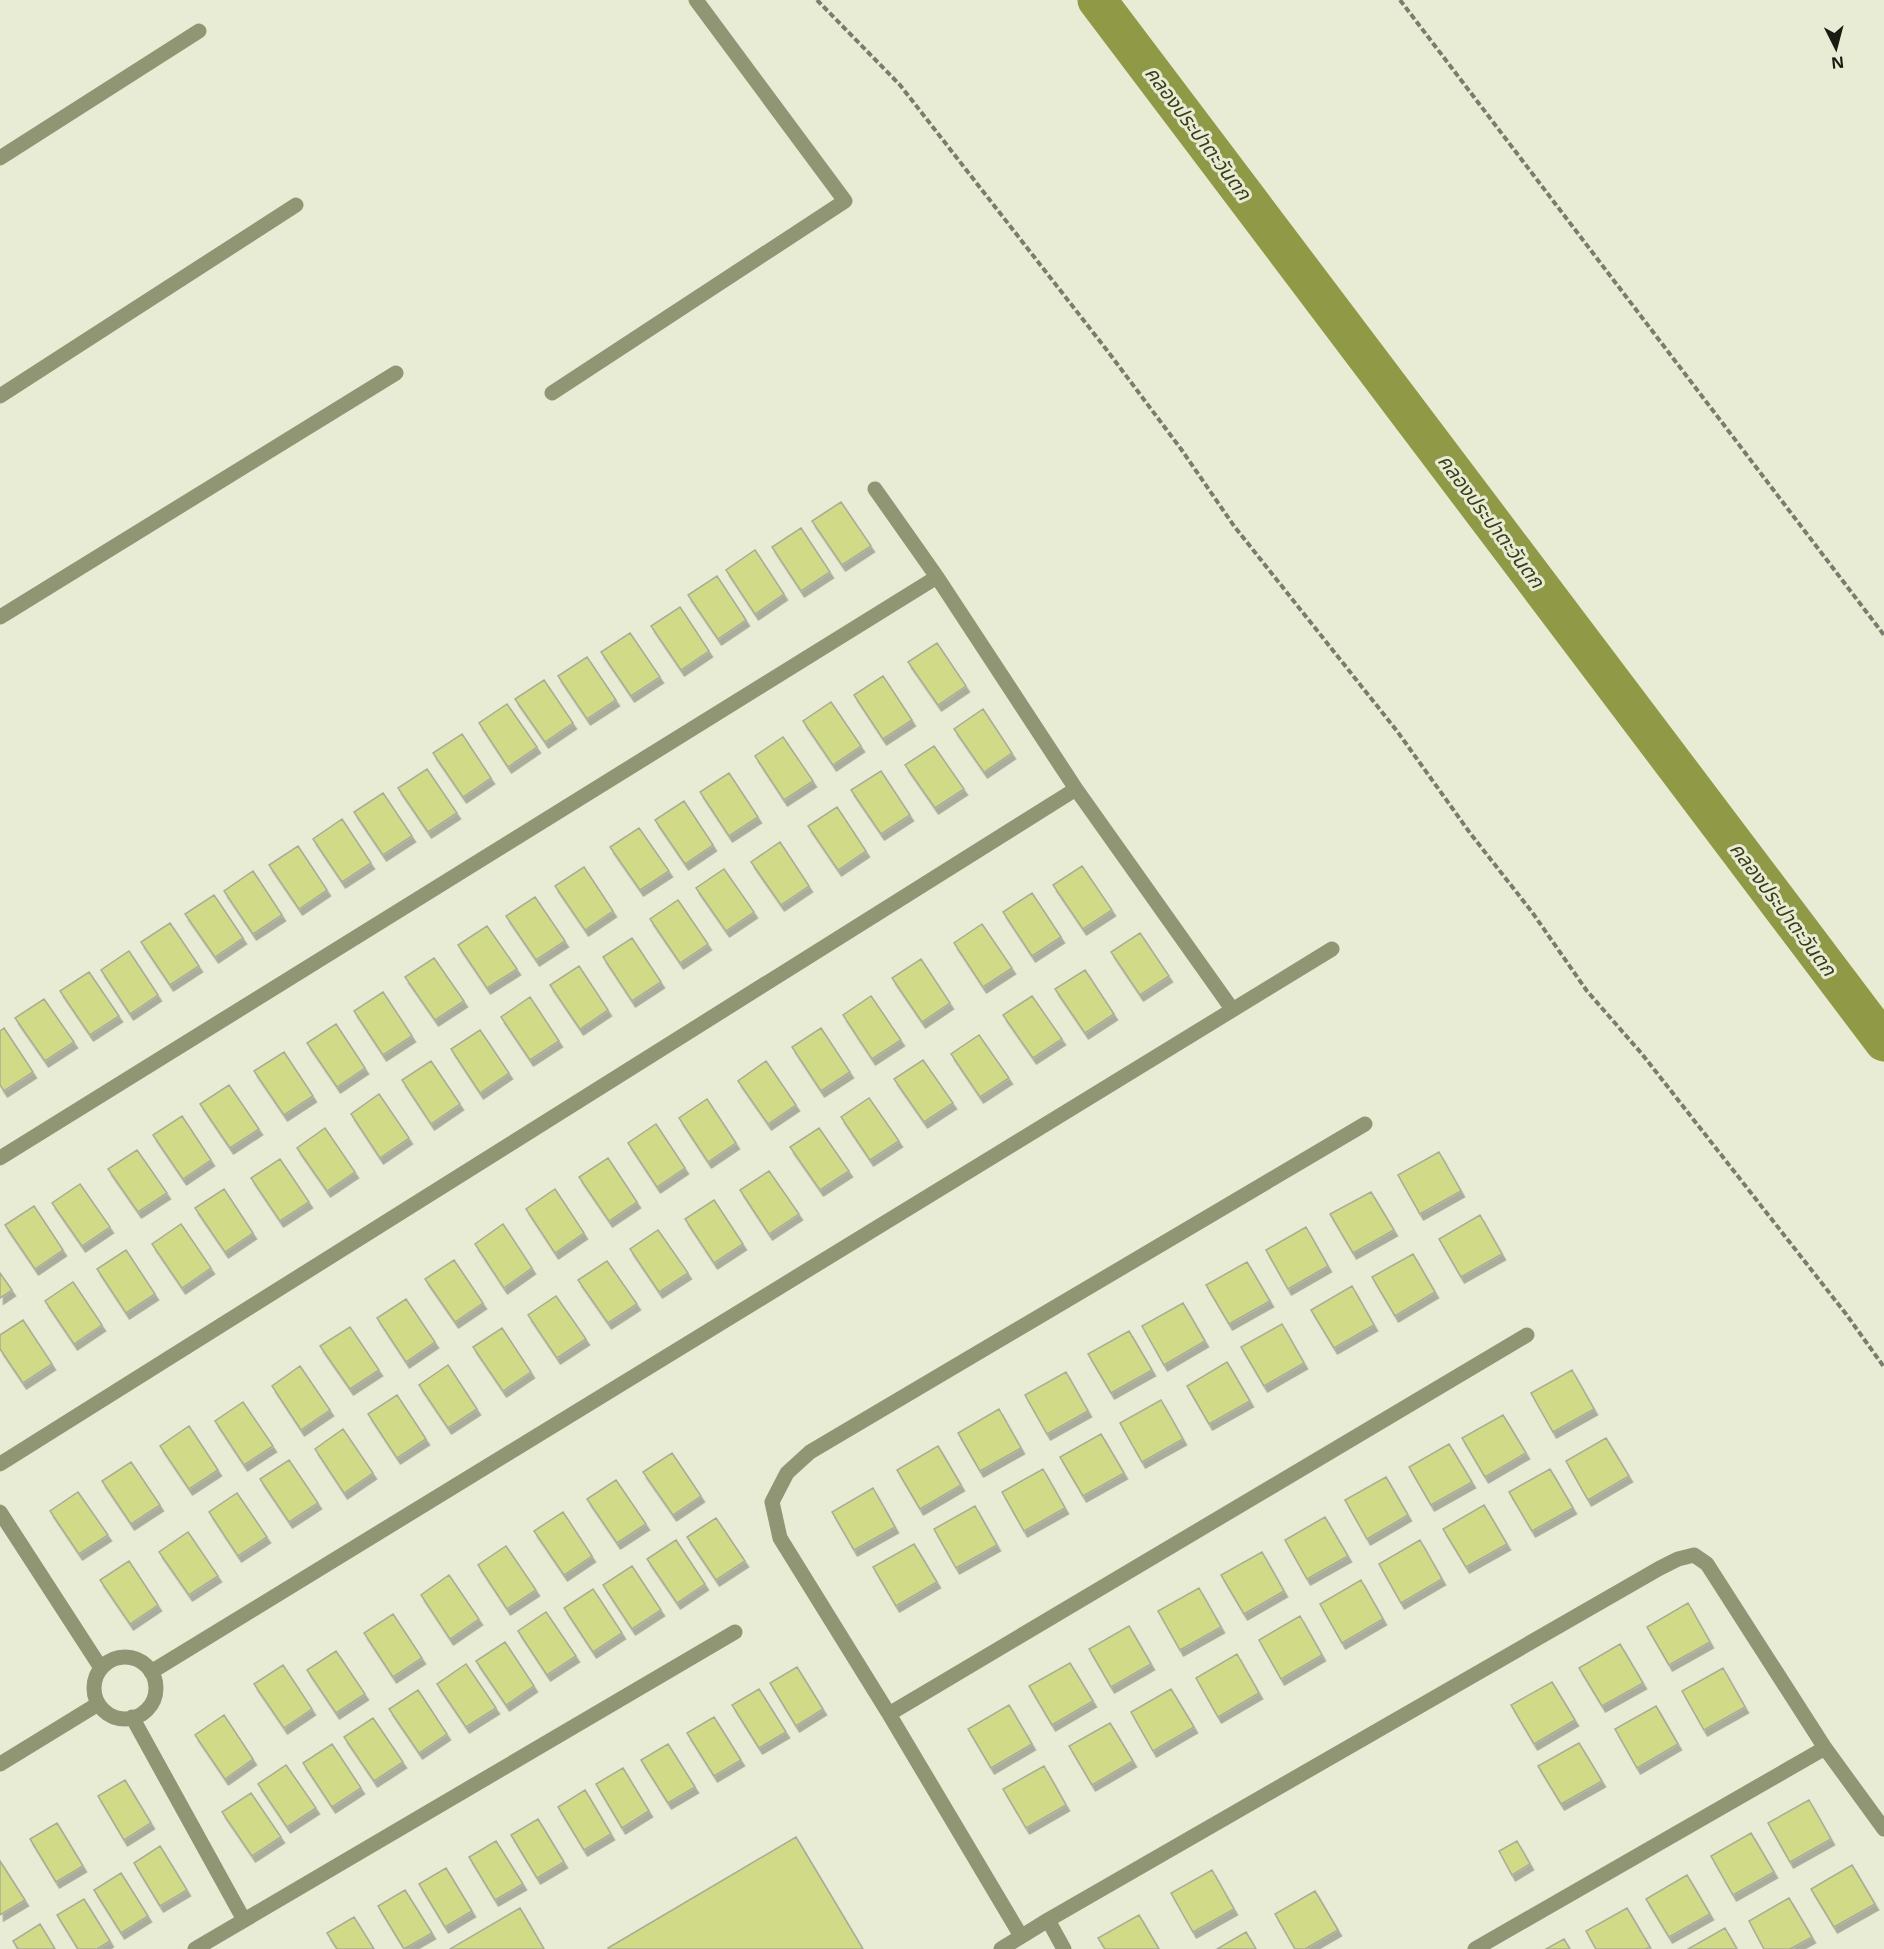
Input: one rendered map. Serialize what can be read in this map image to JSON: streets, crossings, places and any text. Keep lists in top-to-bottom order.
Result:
{
  "water": ["คลองประปาตะวันตก"],
  "north": "bottom"
}
